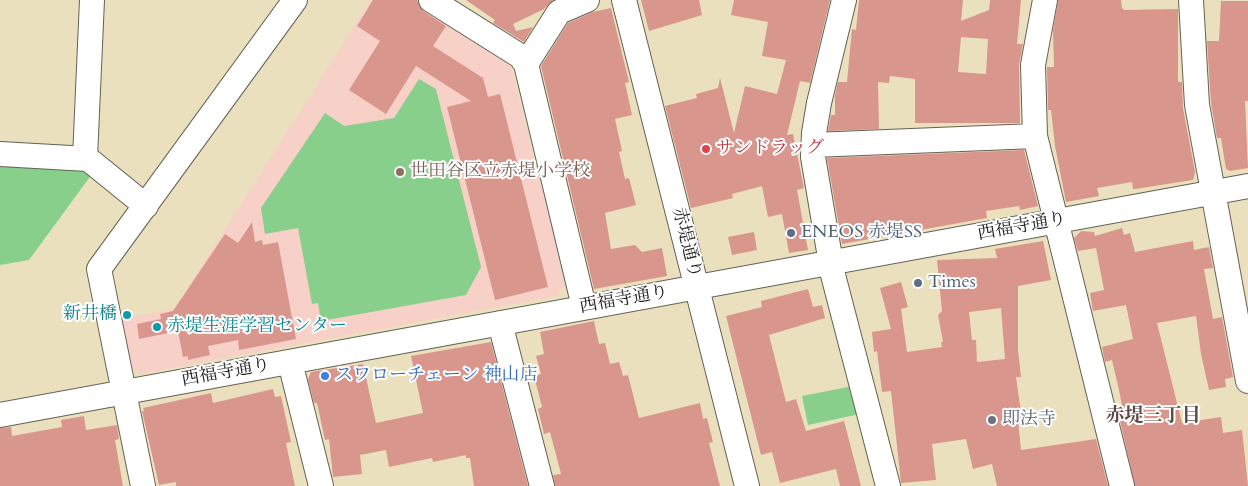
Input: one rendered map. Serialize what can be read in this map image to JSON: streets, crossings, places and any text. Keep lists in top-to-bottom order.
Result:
{
  "streets": {
    "street": ["西福寺通り", "赤堤通り"]
  },
  "crossings": [
    ["西福寺通り", "赤堤通り"]
  ],
  "districts": ["赤堤三丁目"],
  "places": [
    "サンドラッグ",
    "世田谷区立赤堤小学校",
    "ENEOS 赤堤SS",
    "Times",
    "新井橋",
    "赤堤生涯学習センター",
    "スワローチェーン 神山店",
    "即法寺"
  ]
}
